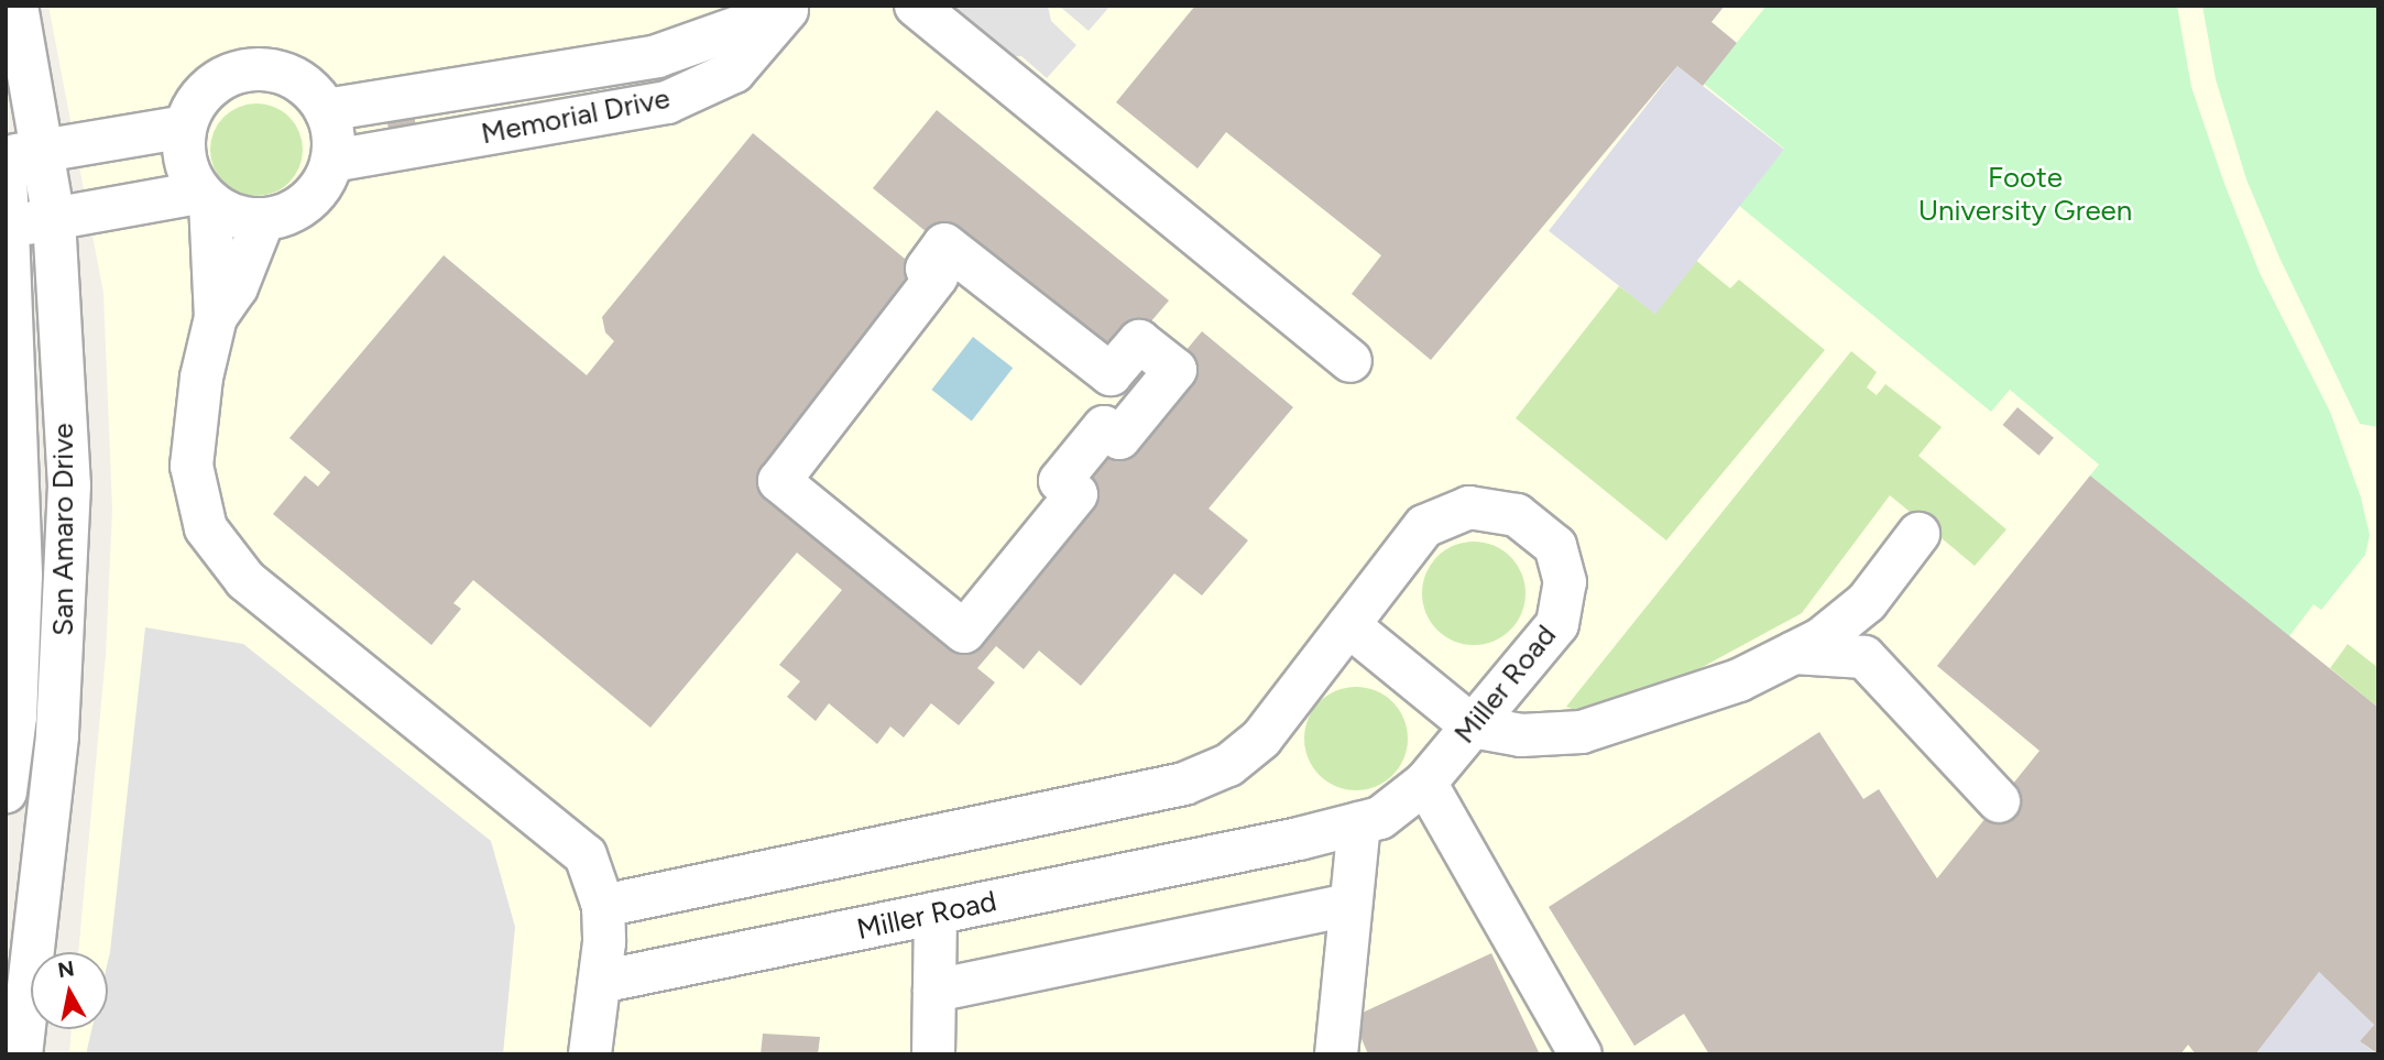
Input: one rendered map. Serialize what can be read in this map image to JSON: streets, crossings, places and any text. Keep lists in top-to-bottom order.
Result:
{
  "streets": {
    "street": ["Memorial Drive", "San Amaro Drive", "Miller Road"]
  },
  "parks": ["Foote University Green"],
  "north": "top"
}
